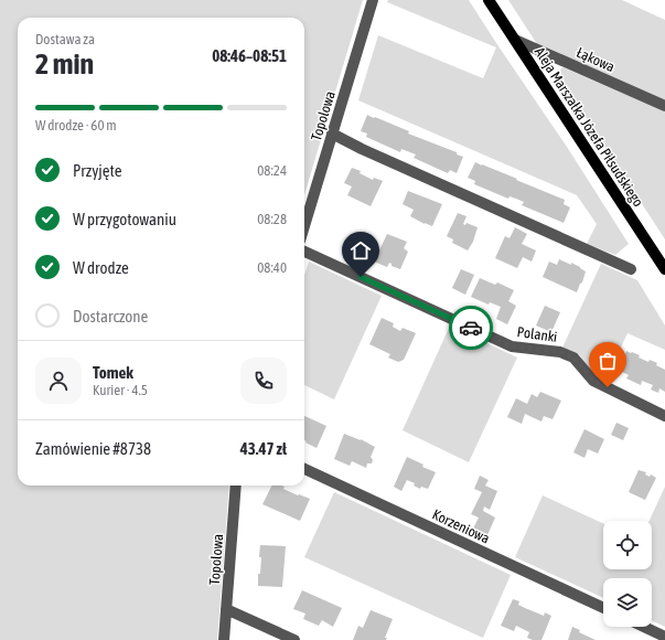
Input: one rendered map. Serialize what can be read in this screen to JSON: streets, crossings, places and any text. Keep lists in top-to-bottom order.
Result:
{
  "streets": {
    "main road": ["Aleja Marszałka Józefa Piłsudskiego"],
    "street": [
      "Łąkowa",
      "Topolowa",
      "Polanki",
      "Korzeniowa"
    ]
  },
  "crossings": [
    ["Łąkowa", "Aleja Marszałka Józefa Piłsudskiego"]
  ],
  "page": {
    "heading": ["2 min", "Dostawa za", "08:46–08:51"],
    "panel": [
      "Tomek",
      "Kurier · 4.5",
      "Zamówienie #8738",
      "43.47 zł"
    ],
    "bar": "W drodze · 60 m",
    "list": [
      ["Przyjęte", "08:24"],
      ["W przygotowaniu", "08:28"],
      ["W drodze", "08:40"],
      "Dostarczone"
    ]
  }
}
